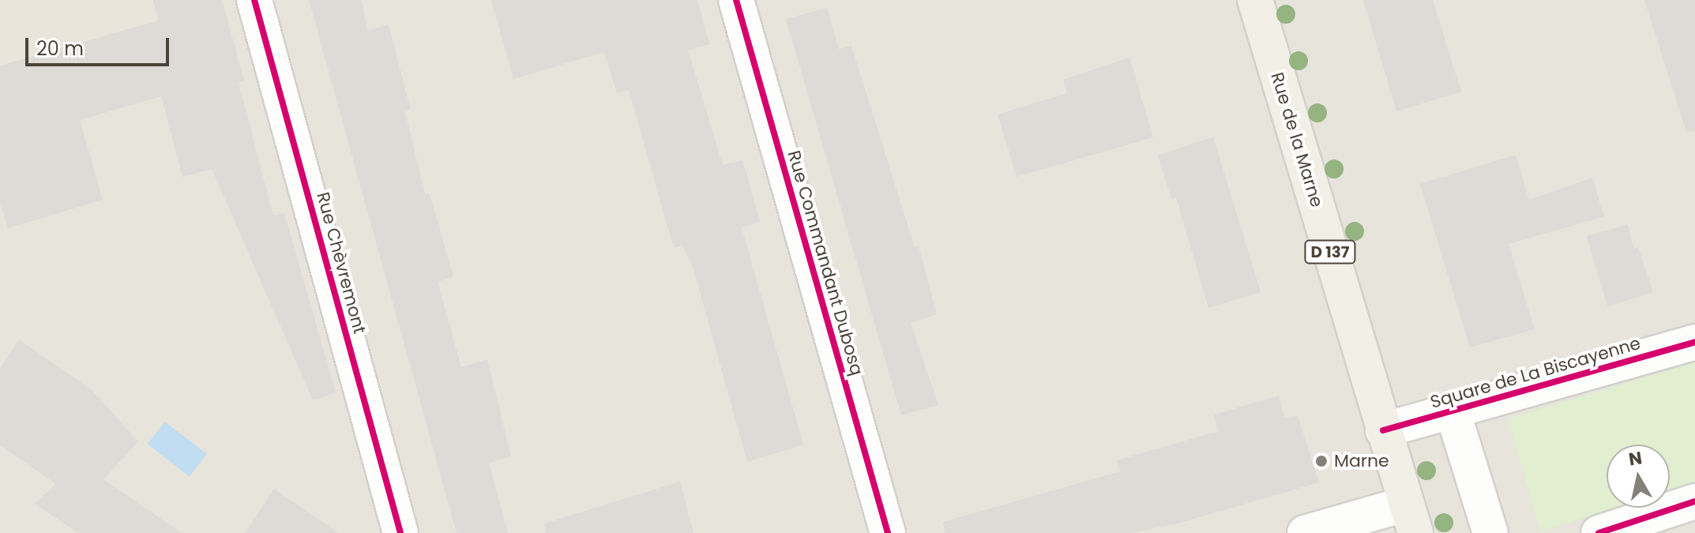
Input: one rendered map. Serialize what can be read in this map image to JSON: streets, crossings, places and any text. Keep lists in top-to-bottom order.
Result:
{
  "streets": {
    "main road": ["Rue de la Marne", "D 137"],
    "street": ["Rue Chèvremont", "Rue Commandant Dubosq", "Square de La Biscayenne"]
  },
  "crossings": [
    ["Rue de la Marne", "Square de La Biscayenne"]
  ],
  "places": ["Marne"],
  "scale_bar": "20 m",
  "north": "top"
}
